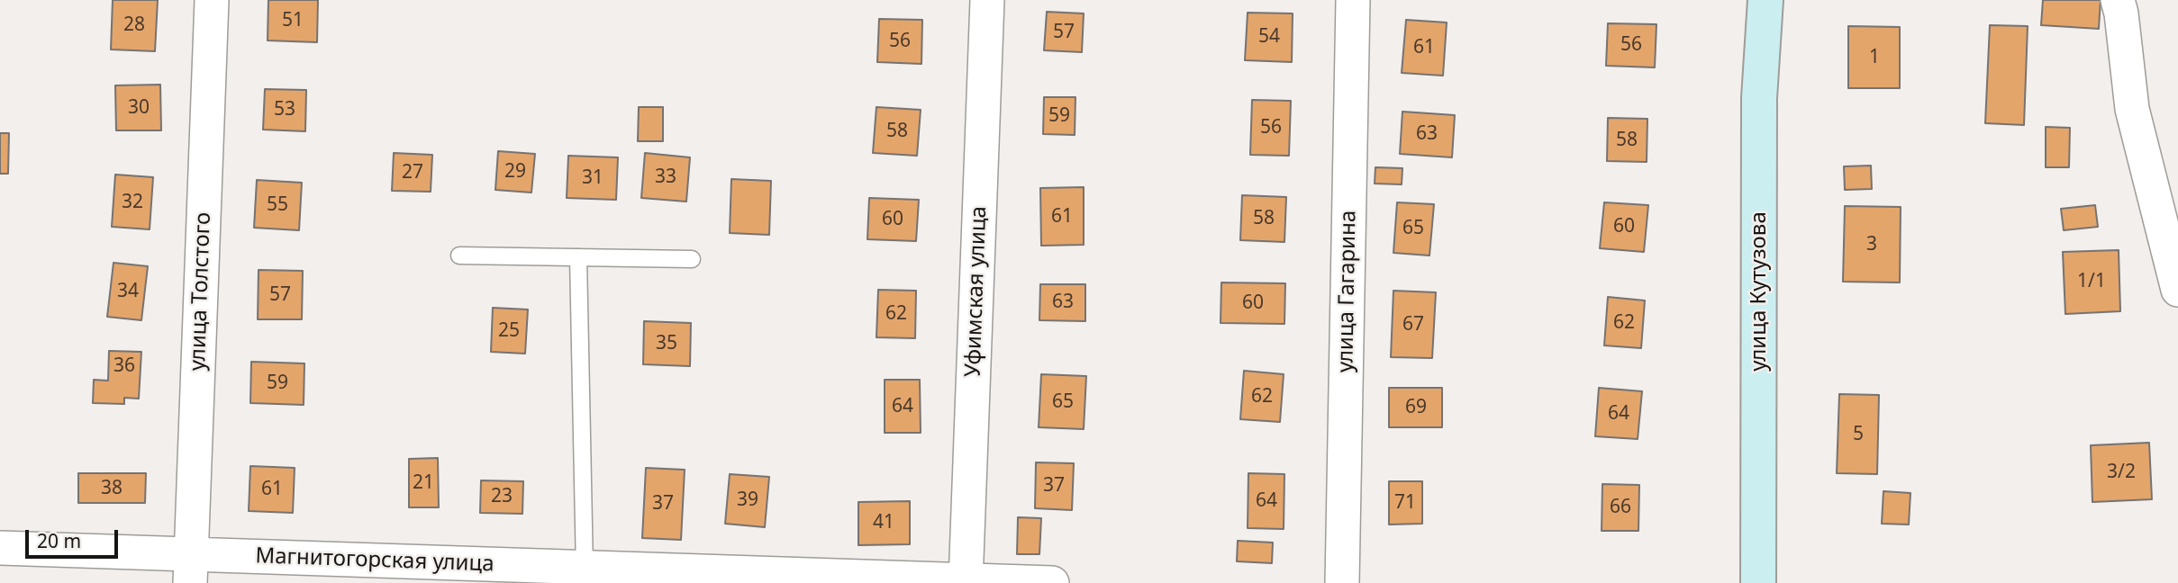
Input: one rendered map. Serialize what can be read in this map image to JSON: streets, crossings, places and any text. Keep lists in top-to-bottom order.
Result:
{
  "streets": {
    "main road": ["улица Кутузова"],
    "street": [
      "улица Толстого",
      "Уфимская улица",
      "улица Гагарина",
      "Магнитогорская улица"
    ]
  },
  "crossings": [
    ["улица Толстого", "Магнитогорская улица"],
    ["Уфимская улица", "Магнитогорская улица"]
  ],
  "house_numbers": [
    "51",
    "28",
    "57",
    "54",
    "56",
    "56",
    "61",
    "1",
    "30",
    "53",
    "59",
    "56",
    "58",
    "63",
    "58",
    "29",
    "27",
    "33",
    "31",
    "32",
    "55",
    "61",
    "58",
    "60",
    "60",
    "65",
    "3",
    "1/1",
    "34",
    "57",
    "63",
    "60",
    "62",
    "62",
    "67",
    "25",
    "35",
    "36",
    "59",
    "62",
    "65",
    "64",
    "69",
    "64",
    "5",
    "3/2",
    "21",
    "37",
    "38",
    "61",
    "23",
    "39",
    "64",
    "71",
    "37",
    "66",
    "41"
  ],
  "scale_bar": "20 m"
}
